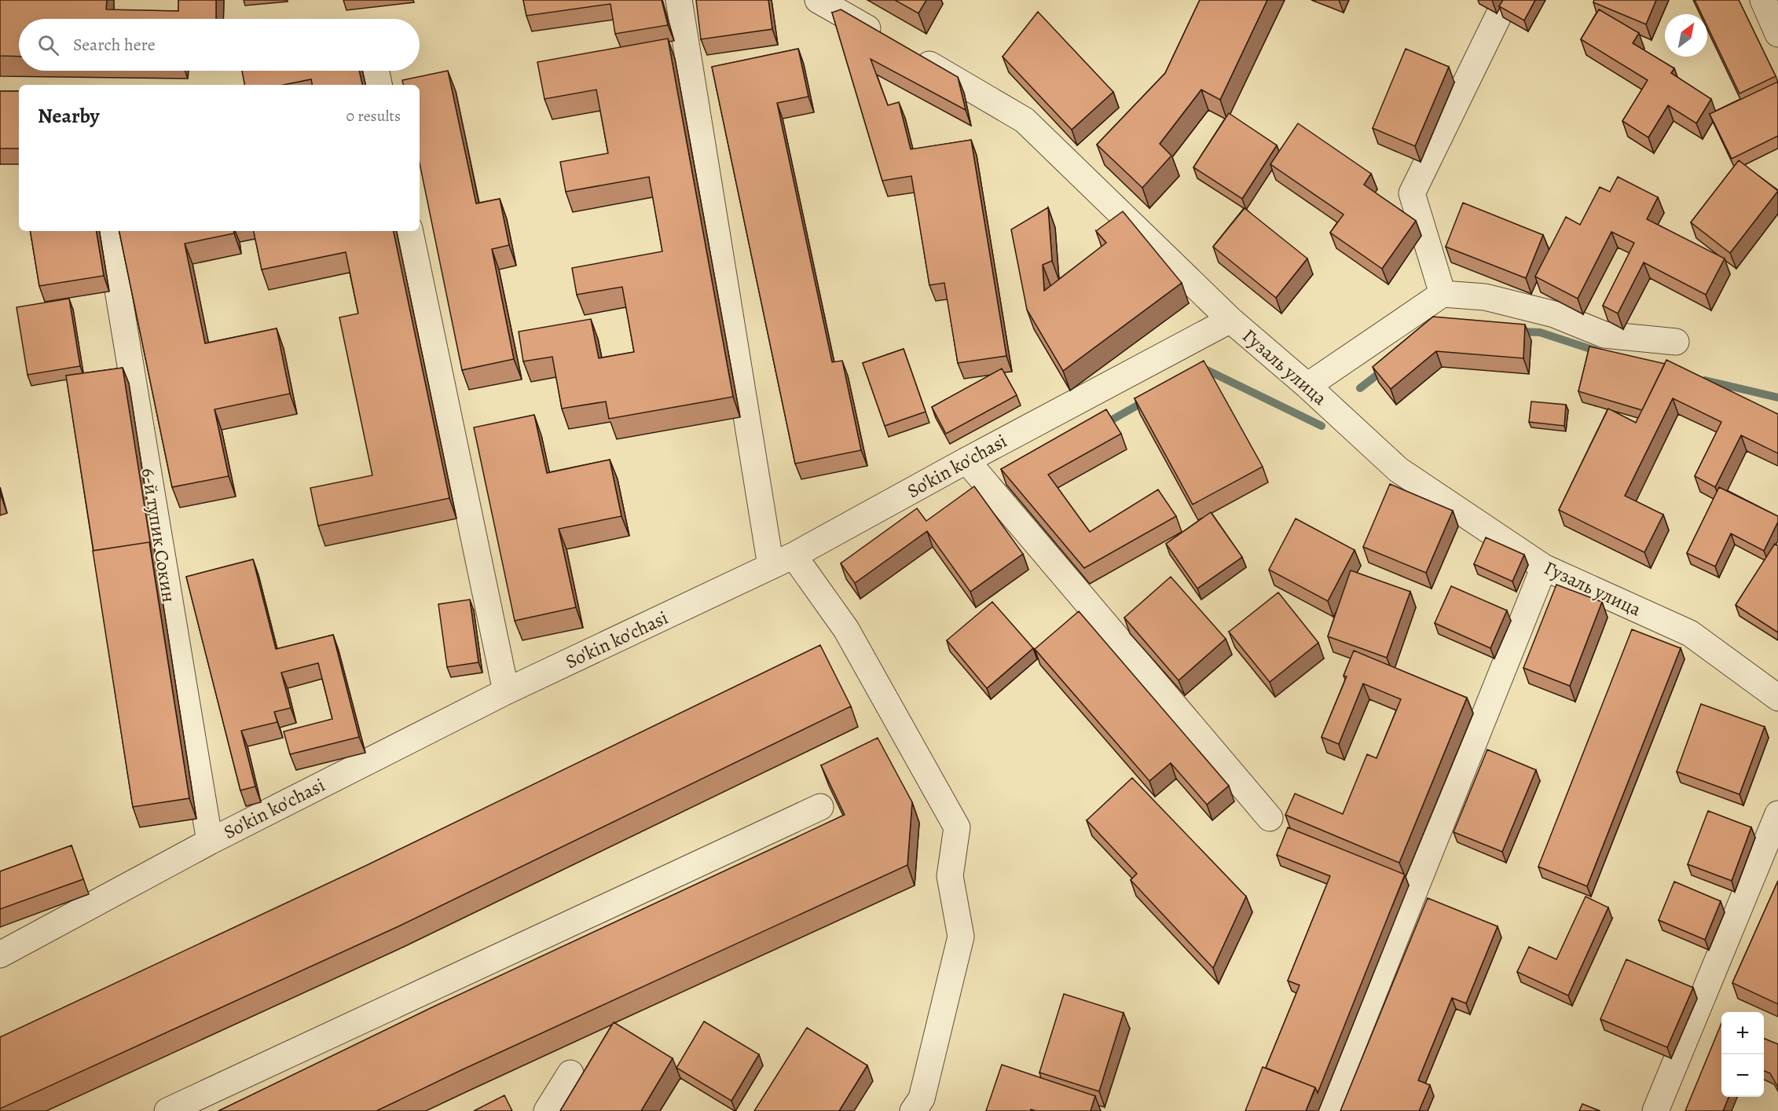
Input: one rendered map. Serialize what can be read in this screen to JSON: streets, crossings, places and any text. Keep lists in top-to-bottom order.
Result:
{
  "streets": {
    "street": ["Гузаль улица", "So'kin ko'chasi", "6-й тупик Сокин"]
  },
  "crossings": [
    ["Гузаль улица", "So'kin ko'chasi"],
    ["So'kin ko'chasi", "6-й тупик Сокин"]
  ],
  "north": "top right",
  "page": {
    "search": "Search here",
    "heading": ["Nearby", "0 results"],
    "map_buttons": ["+", "−"]
  }
}
